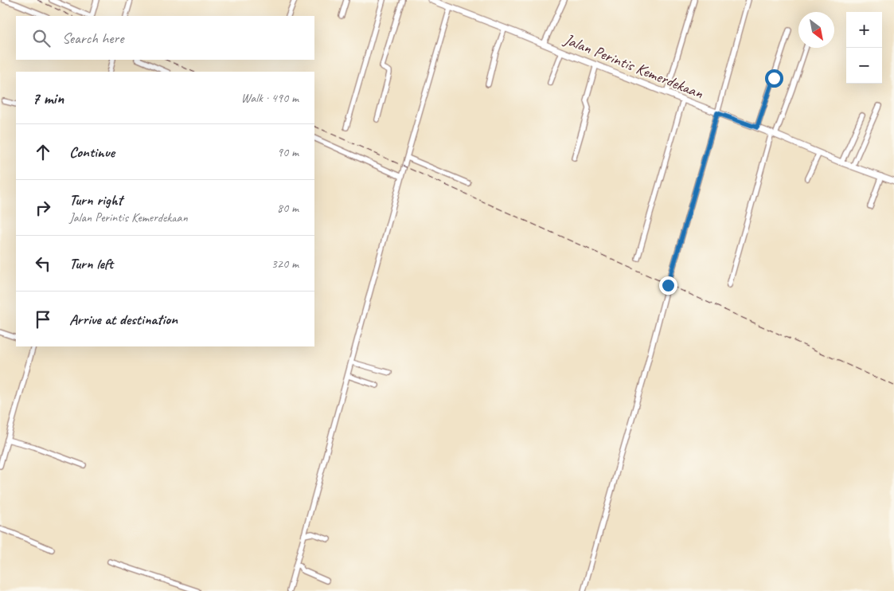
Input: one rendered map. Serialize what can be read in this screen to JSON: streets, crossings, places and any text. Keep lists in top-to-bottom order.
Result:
{
  "streets": {
    "street": ["Jalan Perintis Kemerdekaan"]
  },
  "north": "bottom right",
  "page": {
    "map_buttons": ["+", "−"],
    "search": "Search here",
    "heading": ["7 min", "Walk · 490 m"],
    "list": [
      ["Continue", "90 m"],
      ["Turn right", "Jalan Perintis Kemerdekaan", "80 m"],
      ["Turn left", "320 m"],
      "Arrive at destination"
    ]
  }
}
